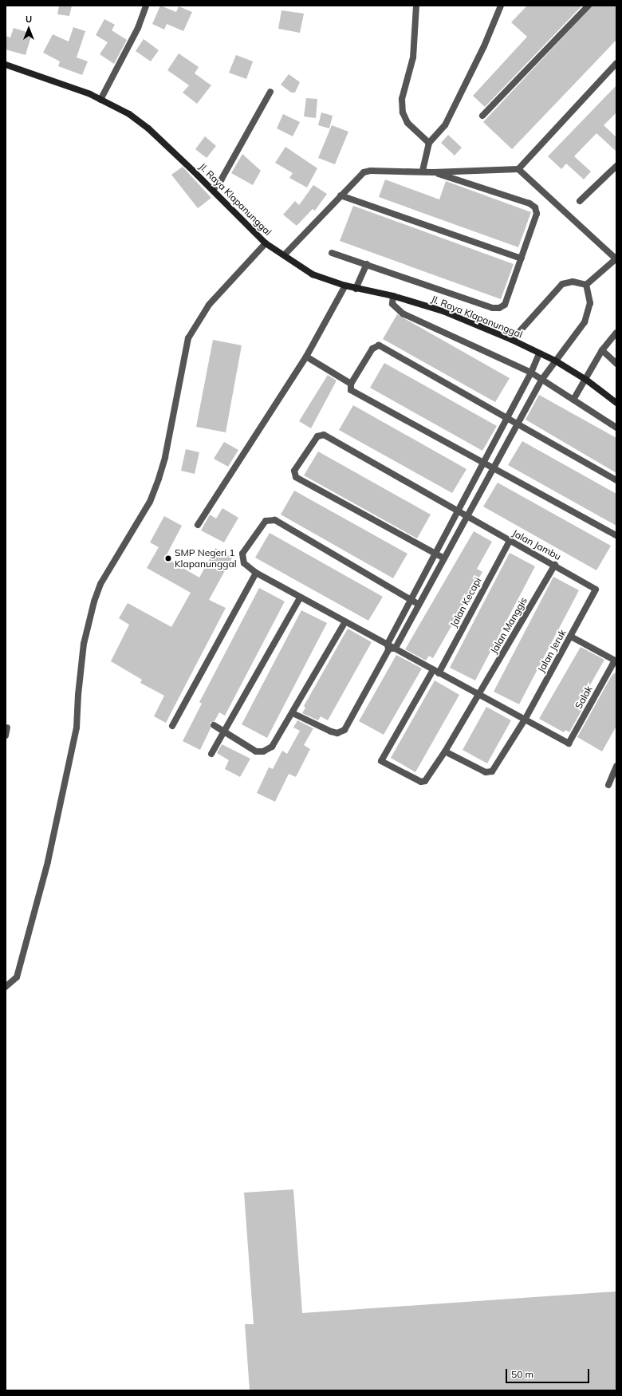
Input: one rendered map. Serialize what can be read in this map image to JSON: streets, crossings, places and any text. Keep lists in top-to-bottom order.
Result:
{
  "streets": {
    "street": [
      "Jl. Raya Klapanunggal",
      "Jalan Jambu",
      "Jalan Kecapi",
      "Jalan Manggis",
      "Jalan Jeruk",
      "Salak"
    ]
  },
  "crossings": [
    ["Jalan Jambu", "Jalan Kecapi"],
    ["Jalan Jambu", "Jalan Manggis"],
    ["Jalan Jambu", "Jalan Jeruk"],
    ["Jalan Kecapi", "Jalan Manggis"],
    ["Jalan Kecapi", "Jalan Jeruk"],
    ["Jalan Manggis", "Jalan Jeruk"],
    ["Jalan Jeruk", "Salak"]
  ],
  "places": ["SMP Negeri 1 Klapanunggal"],
  "scale_bar": "50 m",
  "north": "top"
}
